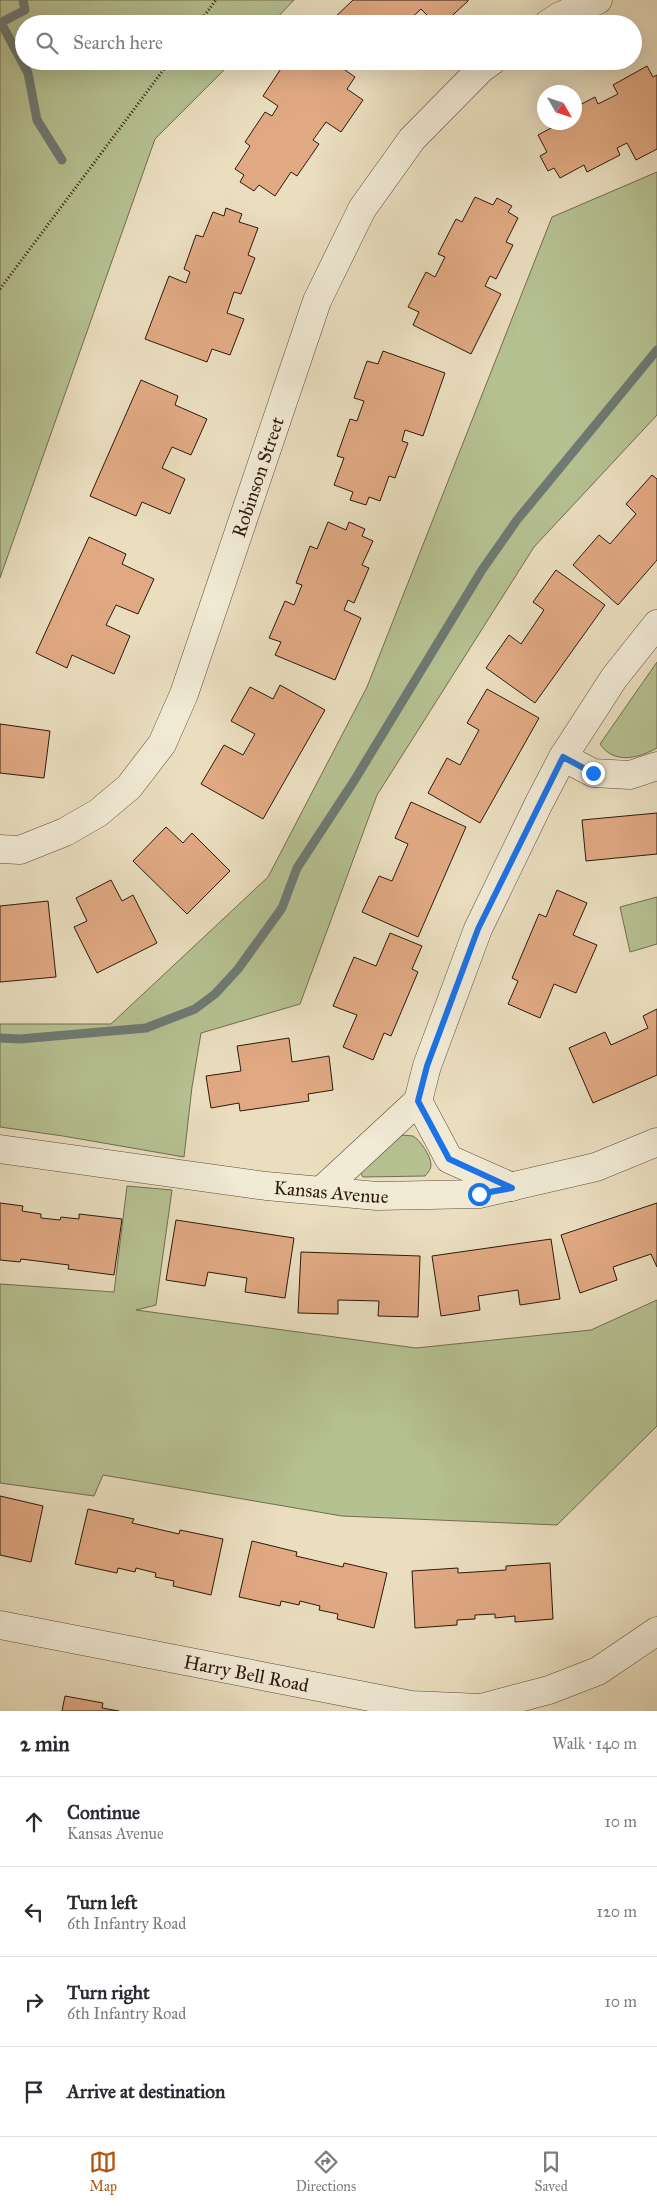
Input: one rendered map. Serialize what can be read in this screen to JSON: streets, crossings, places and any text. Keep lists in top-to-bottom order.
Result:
{
  "streets": {
    "street": ["Robinson Street", "Kansas Avenue", "Harry Bell Road"]
  },
  "north": "bottom right",
  "page": {
    "search": "Search here",
    "heading": ["2 min", "Walk · 140 m"],
    "list": [
      ["Continue", "Kansas Avenue", "10 m"],
      ["Turn left", "6th Infantry Road", "120 m"],
      ["Turn right", "6th Infantry Road", "10 m"],
      "Arrive at destination"
    ],
    "nav": ["Map", "Directions", "Saved"]
  }
}
